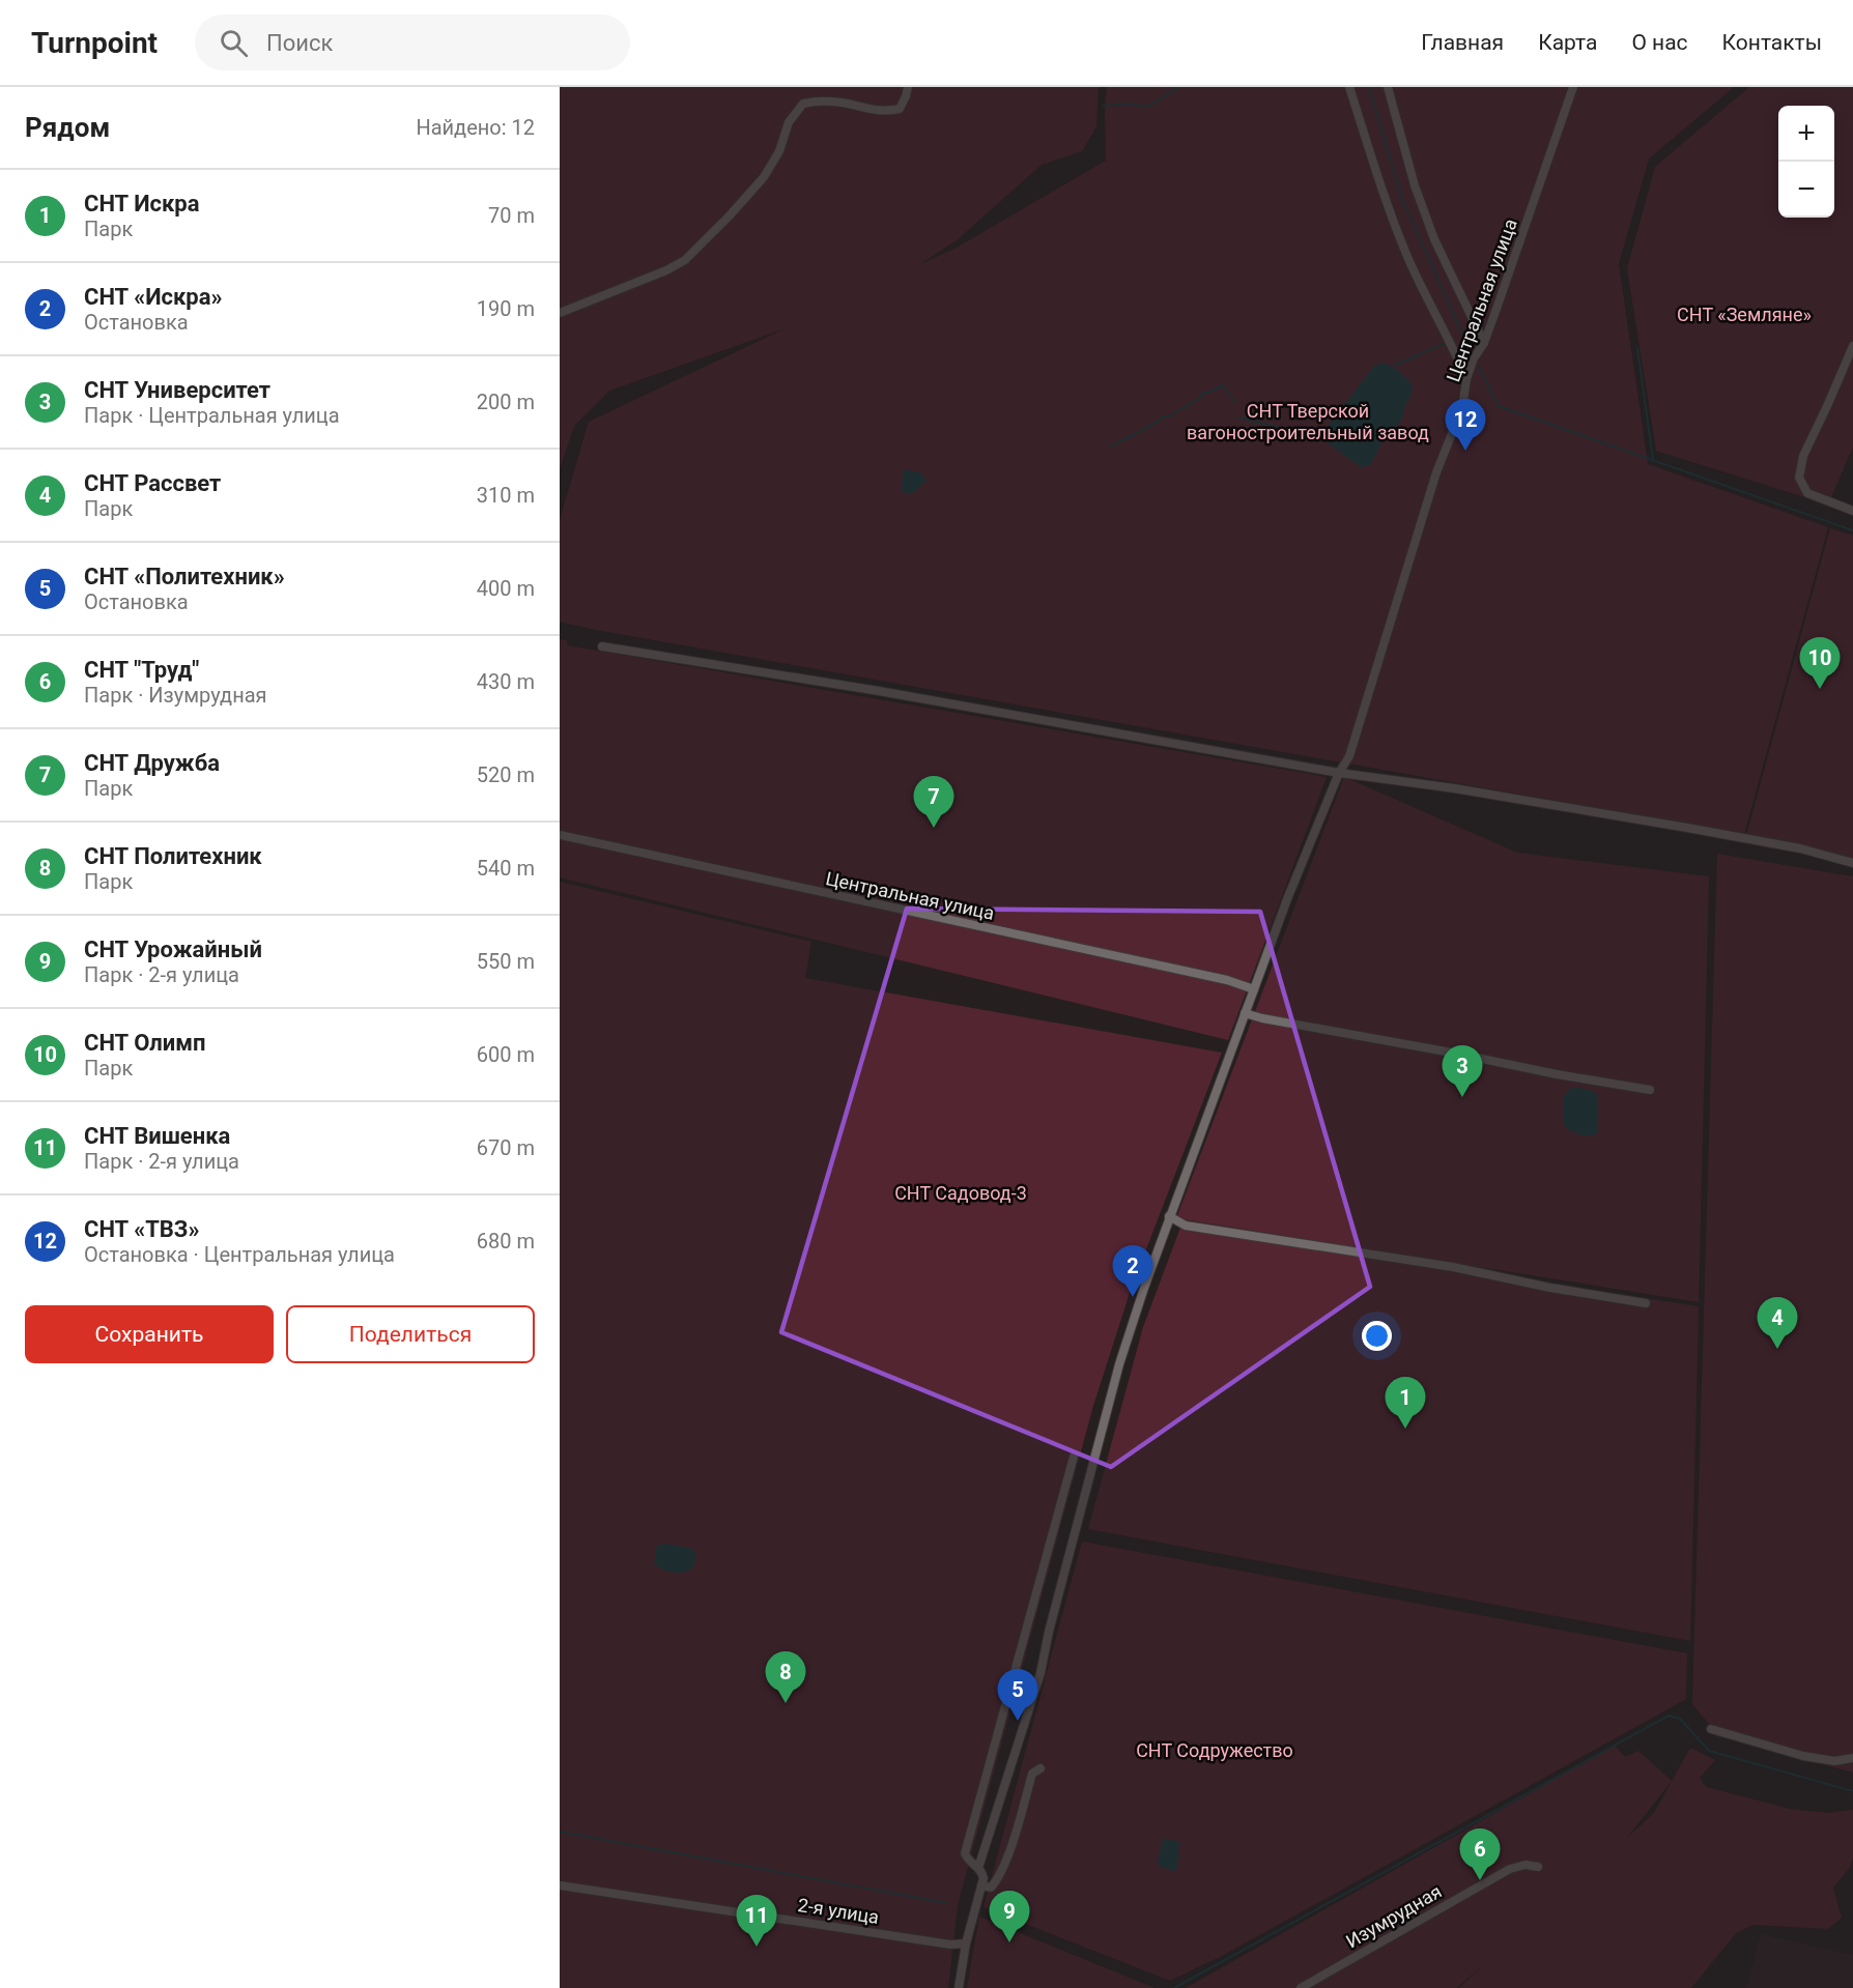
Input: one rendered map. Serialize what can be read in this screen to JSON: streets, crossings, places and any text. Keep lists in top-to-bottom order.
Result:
{
  "streets": {
    "street": ["Центральная улица", "2-я улица", "Изумрудная"]
  },
  "parks": [
    "СНТ «Земляне»",
    "СНТ Тверской вагоностроительный завод",
    "СНТ Садовод-3",
    "СНТ Содружество"
  ],
  "page": {
    "header": "Turnpoint",
    "search": "Поиск",
    "nav": [
      "Главная",
      "Карта",
      "О нас",
      "Контакты"
    ],
    "heading": ["Рядом", "Найдено: 12"],
    "map_buttons": ["+", "−"],
    "list": [
      {
        "mark": "1",
        "name": "СНТ Искра",
        "note": "Парк",
        "value": "70 m"
      },
      {
        "mark": "2",
        "name": "СНТ «Искра»",
        "note": "Остановка",
        "value": "190 m"
      },
      {
        "mark": "3",
        "name": "СНТ Университет",
        "note": "Парк · Центральная улица",
        "value": "200 m"
      },
      {
        "mark": "4",
        "name": "СНТ Рассвет",
        "note": "Парк",
        "value": "310 m"
      },
      {
        "mark": "5",
        "name": "СНТ «Политехник»",
        "note": "Остановка",
        "value": "400 m"
      },
      {
        "mark": "6",
        "name": "СНТ \"Труд\"",
        "note": "Парк · Изумрудная",
        "value": "430 m"
      },
      {
        "mark": "7",
        "name": "СНТ Дружба",
        "note": "Парк",
        "value": "520 m"
      },
      {
        "mark": "8",
        "name": "СНТ Политехник",
        "note": "Парк",
        "value": "540 m"
      },
      {
        "mark": "9",
        "name": "СНТ Урожайный",
        "note": "Парк · 2-я улица",
        "value": "550 m"
      },
      {
        "mark": "10",
        "name": "СНТ Олимп",
        "note": "Парк",
        "value": "600 m"
      },
      {
        "mark": "11",
        "name": "СНТ Вишенка",
        "note": "Парк · 2-я улица",
        "value": "670 m"
      },
      {
        "mark": "12",
        "name": "СНТ «ТВЗ»",
        "note": "Остановка · Центральная улица",
        "value": "680 m"
      }
    ],
    "pins": [
      "12",
      "10",
      "7",
      "3",
      "2",
      "4",
      "1",
      "8",
      "5",
      "6",
      "9",
      "11"
    ],
    "buttons": ["Сохранить", "Поделиться"]
  }
}
